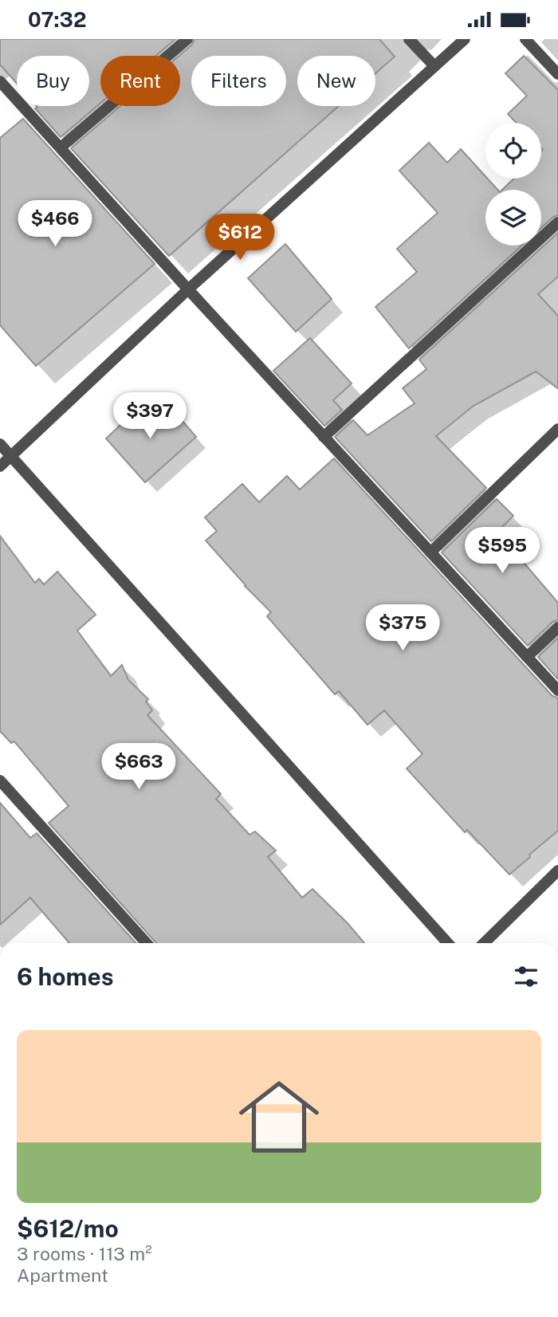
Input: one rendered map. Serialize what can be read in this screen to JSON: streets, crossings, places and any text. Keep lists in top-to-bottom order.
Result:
{
  "page": {
    "status": "07:32",
    "chip": [
      "Buy",
      "Rent",
      "Filters",
      "New"
    ],
    "price": [
      "$466",
      "$612",
      "$397",
      "$595",
      "$375",
      "$663"
    ],
    "heading": "6 homes",
    "list": [
      {
        "name": "$612/mo",
        "note": "3 rooms · 113 m² · Apartment"
      }
    ]
  }
}
